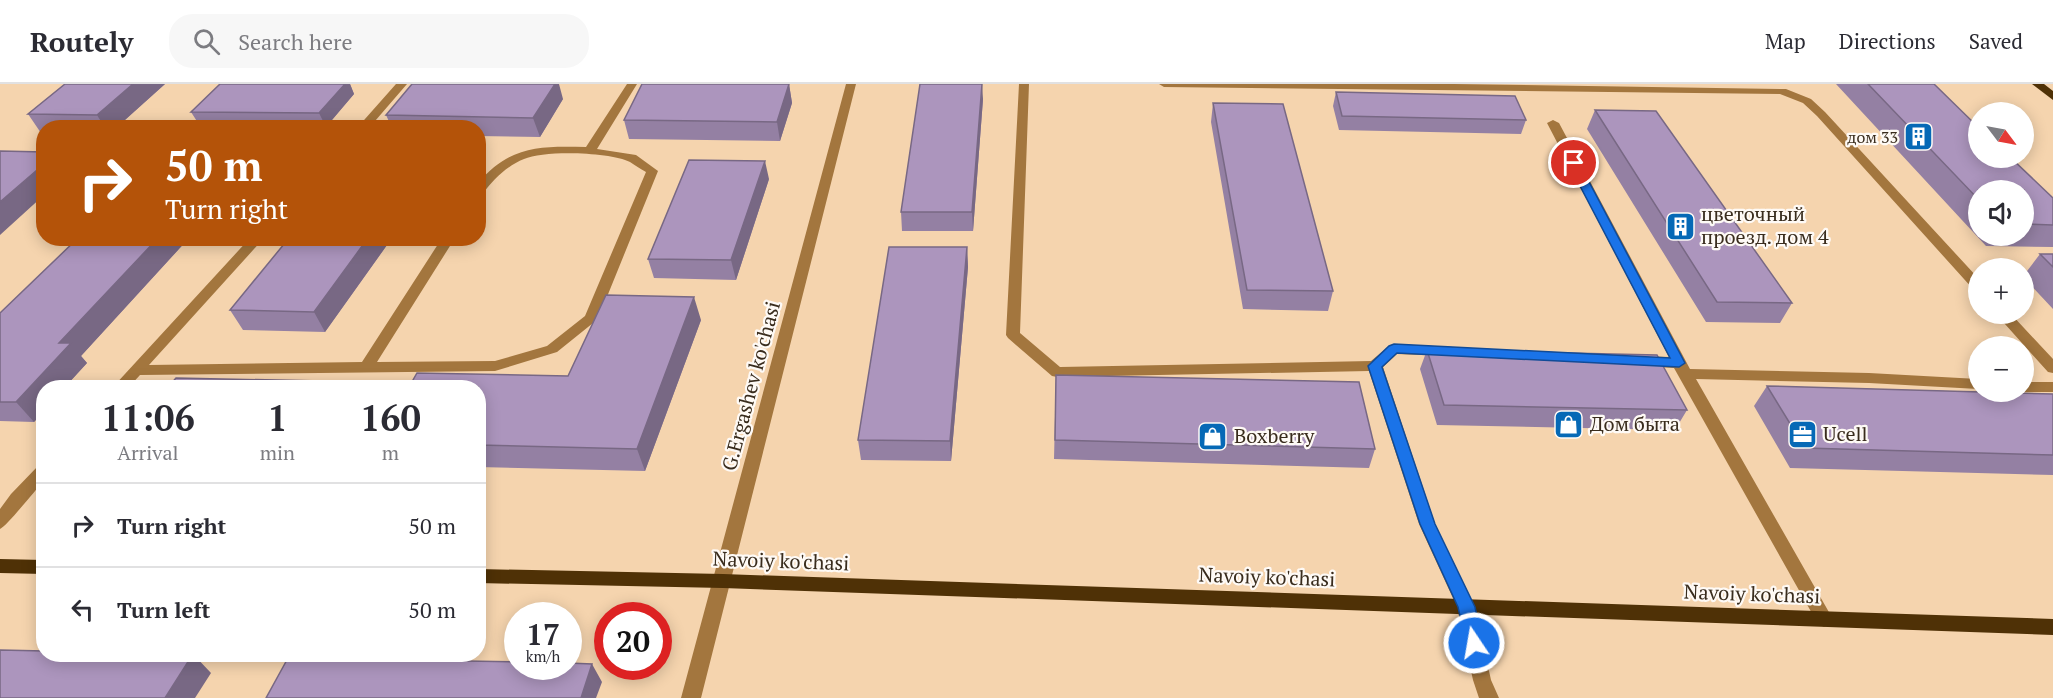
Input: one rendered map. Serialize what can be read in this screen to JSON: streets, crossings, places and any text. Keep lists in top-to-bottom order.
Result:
{
  "streets": {
    "main road": ["Navoiy ko'chasi"],
    "street": ["G.Ergashev ko'chasi"]
  },
  "crossings": [
    ["G.Ergashev ko'chasi", "Navoiy ko'chasi"]
  ],
  "places": {
    "building": ["дом 33", "цветочный проезд. дом 4"],
    "shop": ["Дом быта", "Boxberry"],
    "office": ["Ucell"]
  },
  "north": "bottom right",
  "page": {
    "header": "Routely",
    "search": "Search here",
    "nav": ["Map", "Directions", "Saved"],
    "map_buttons": ["+", "−"],
    "turn": ["50 m", "Turn right"],
    "eta": [
      "11:06",
      "Arrival",
      "1",
      "min",
      "160",
      "m"
    ],
    "list": [
      {
        "name": "Turn right",
        "value": "50 m"
      },
      {
        "name": "Turn left",
        "value": "50 m"
      }
    ],
    "speed": "17 km/h",
    "limit": "20"
  }
}
